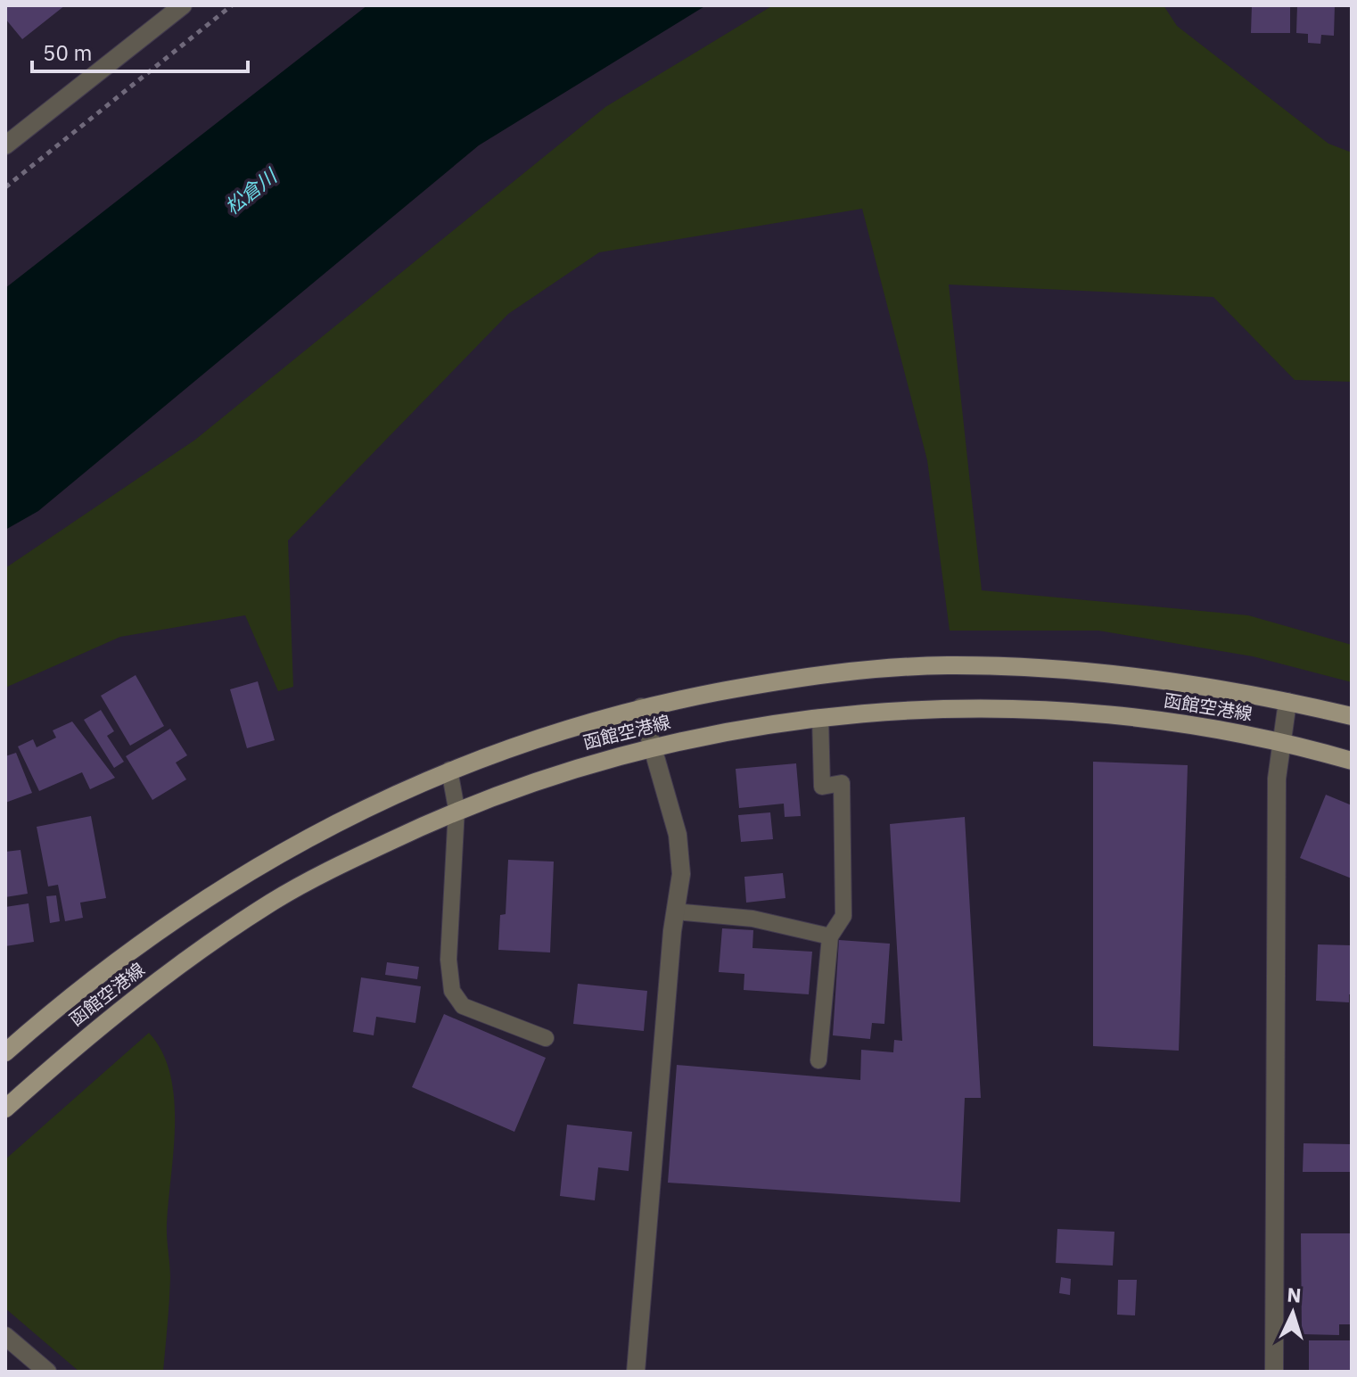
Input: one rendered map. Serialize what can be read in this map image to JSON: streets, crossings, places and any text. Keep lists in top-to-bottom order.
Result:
{
  "streets": {
    "main road": ["函館空港線"]
  },
  "water": ["松倉川"],
  "scale_bar": "50 m",
  "north": "top"
}
